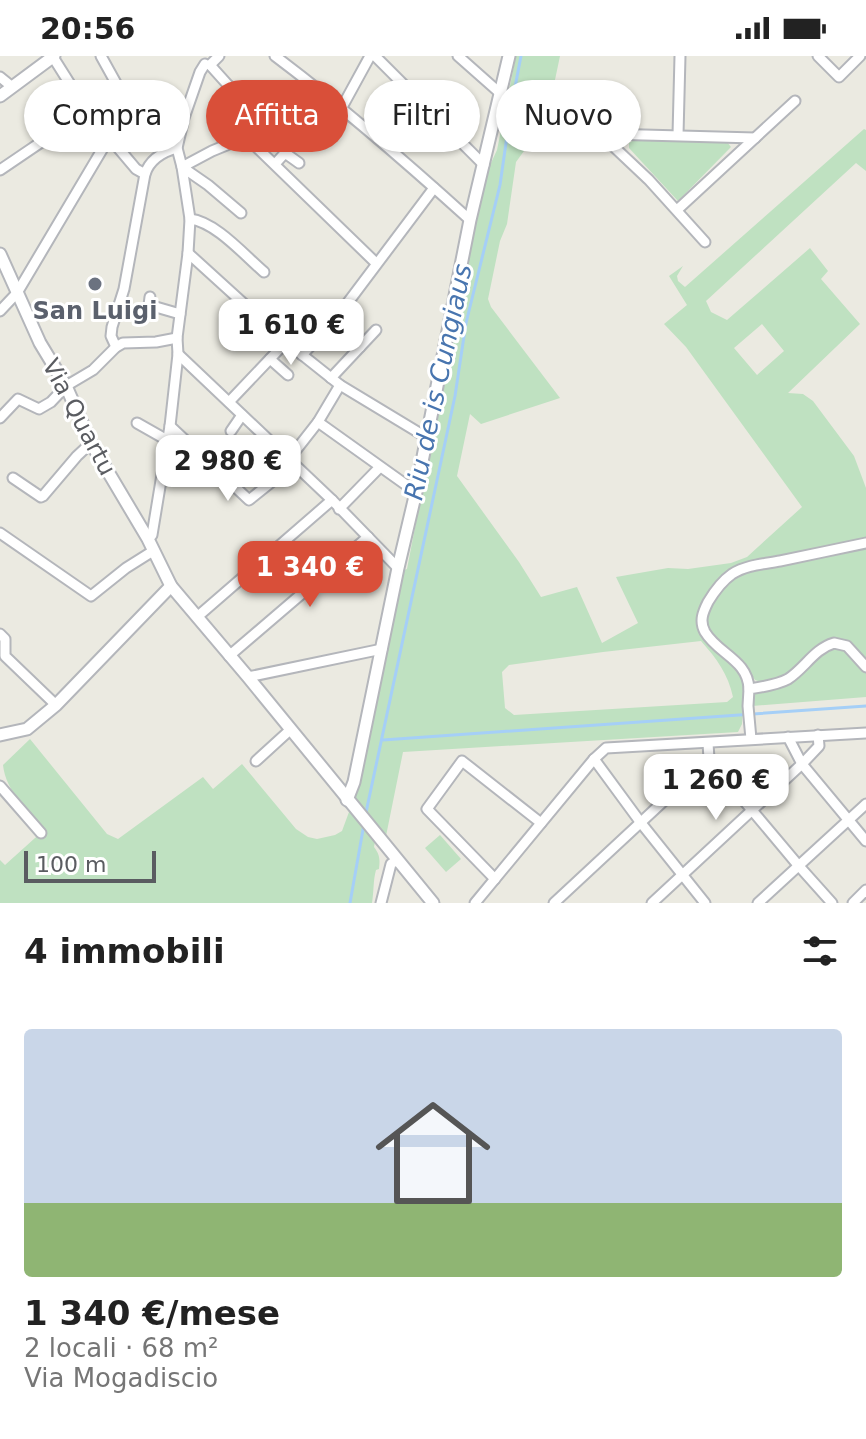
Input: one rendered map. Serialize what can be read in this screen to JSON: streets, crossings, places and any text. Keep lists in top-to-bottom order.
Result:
{
  "streets": {
    "street": ["Via Quartu"]
  },
  "water": ["Riu de is Cungiaus"],
  "places": ["San Luigi"],
  "scale_bar": "100 m",
  "page": {
    "status": "20:56",
    "chip": [
      "Compra",
      "Affitta",
      "Filtri",
      "Nuovo"
    ],
    "price": [
      "1 610 €",
      "2 980 €",
      "1 340 €",
      "1 260 €"
    ],
    "scale": "100 m",
    "heading": "4 immobili",
    "list": [
      {
        "name": "1 340 €/mese",
        "note": "2 locali · 68 m² · Via Mogadiscio"
      }
    ]
  }
}
